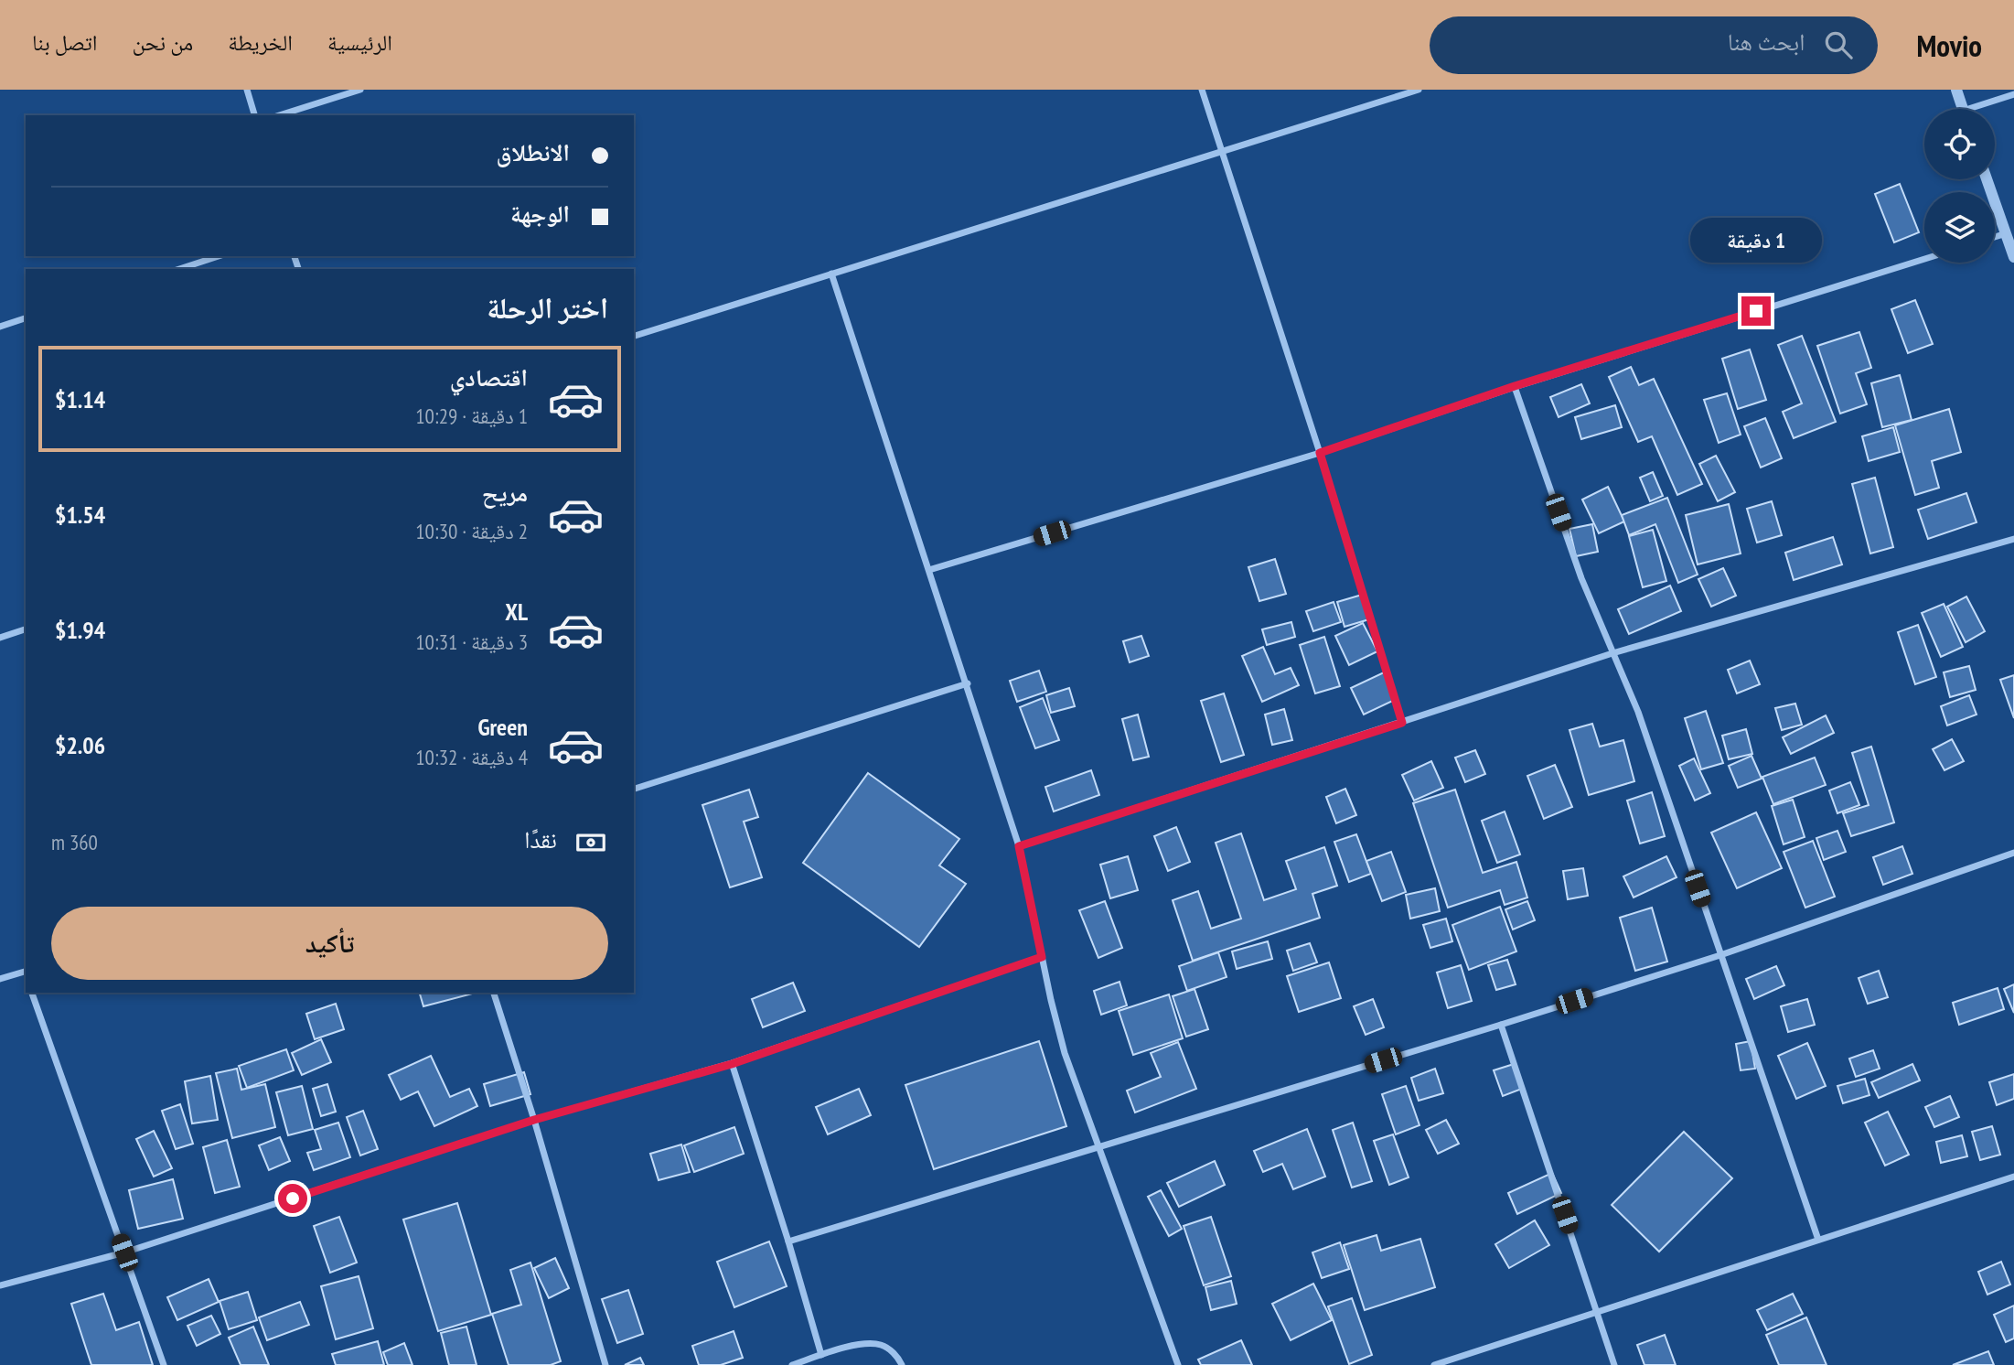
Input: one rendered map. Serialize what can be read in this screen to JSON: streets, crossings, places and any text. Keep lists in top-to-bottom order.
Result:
{
  "page": {
    "header": "Movio",
    "search": "ابحث هنا",
    "nav": [
      "الرئيسية",
      "الخريطة",
      "من نحن",
      "اتصل بنا"
    ],
    "banner": ["الانطلاق", "الوجهة"],
    "bubble": "1 دقيقة",
    "heading": "اختر الرحلة",
    "list": [
      {
        "name": "اقتصادي",
        "note": "1 دقيقة · 10:29",
        "value": "$1.14"
      },
      {
        "name": "مريح",
        "note": "2 دقيقة · 10:30",
        "value": "$1.54"
      },
      {
        "name": "XL",
        "note": "3 دقيقة · 10:31",
        "value": "$1.94"
      },
      {
        "name": "Green",
        "note": "4 دقيقة · 10:32",
        "value": "$2.06"
      }
    ],
    "pay": ["نقدًا", "360 m"],
    "buttons": "تأكيد"
  }
}
